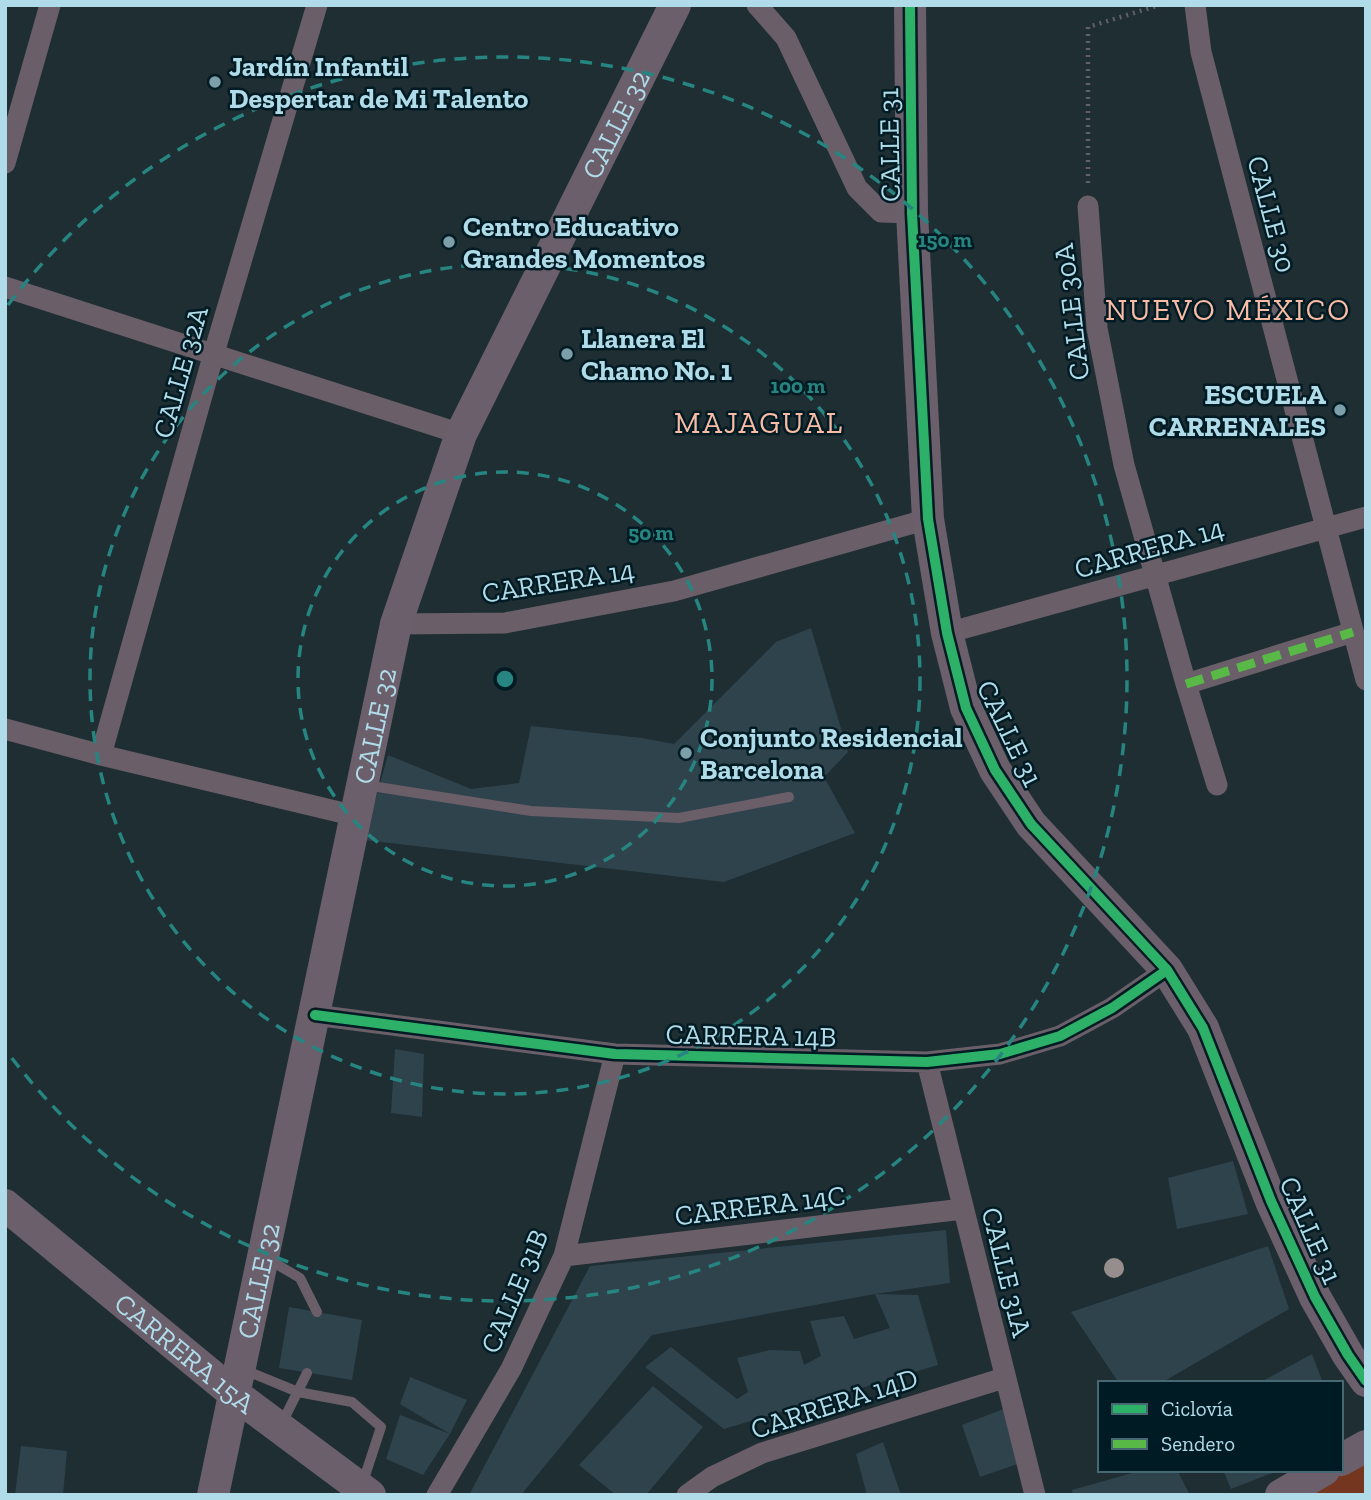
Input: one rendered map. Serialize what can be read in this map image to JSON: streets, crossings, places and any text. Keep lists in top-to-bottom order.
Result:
{
  "streets": {
    "street": [
      "CALLE 32",
      "CALLE 31",
      "CALLE 30",
      "CALLE 30A",
      "CALLE 32A",
      "CARRERA 14",
      "CARRERA 14B",
      "CARRERA 14C",
      "CALLE 31A",
      "CALLE 31B",
      "CARRERA 15A",
      "CARRERA 14D"
    ]
  },
  "crossings": [
    ["CALLE 32", "CARRERA 14"],
    ["CALLE 32", "CARRERA 14B"],
    ["CALLE 32", "CARRERA 15A"],
    ["CALLE 31", "CARRERA 14"],
    ["CALLE 31", "CARRERA 14B"],
    ["CALLE 30", "CARRERA 14"],
    ["CALLE 30A", "CARRERA 14"],
    ["CARRERA 14B", "CALLE 31A"],
    ["CARRERA 14B", "CALLE 31B"],
    ["CARRERA 14C", "CALLE 31A"],
    ["CARRERA 14C", "CALLE 31B"],
    ["CALLE 31A", "CARRERA 14D"]
  ],
  "districts": ["NUEVO MÉXICO", "MAJAGUAL"],
  "places": [
    "Jardín Infantil Despertar de Mi Talento",
    "Centro Educativo Grandes Momentos",
    "Llanera El Chamo No. 1",
    "ESCUELA CARRENALES",
    "Conjunto Residencial Barcelona"
  ],
  "legend": ["Ciclovía", "Sendero"],
  "rings": ["150 m", "100 m", "50 m"]
}
